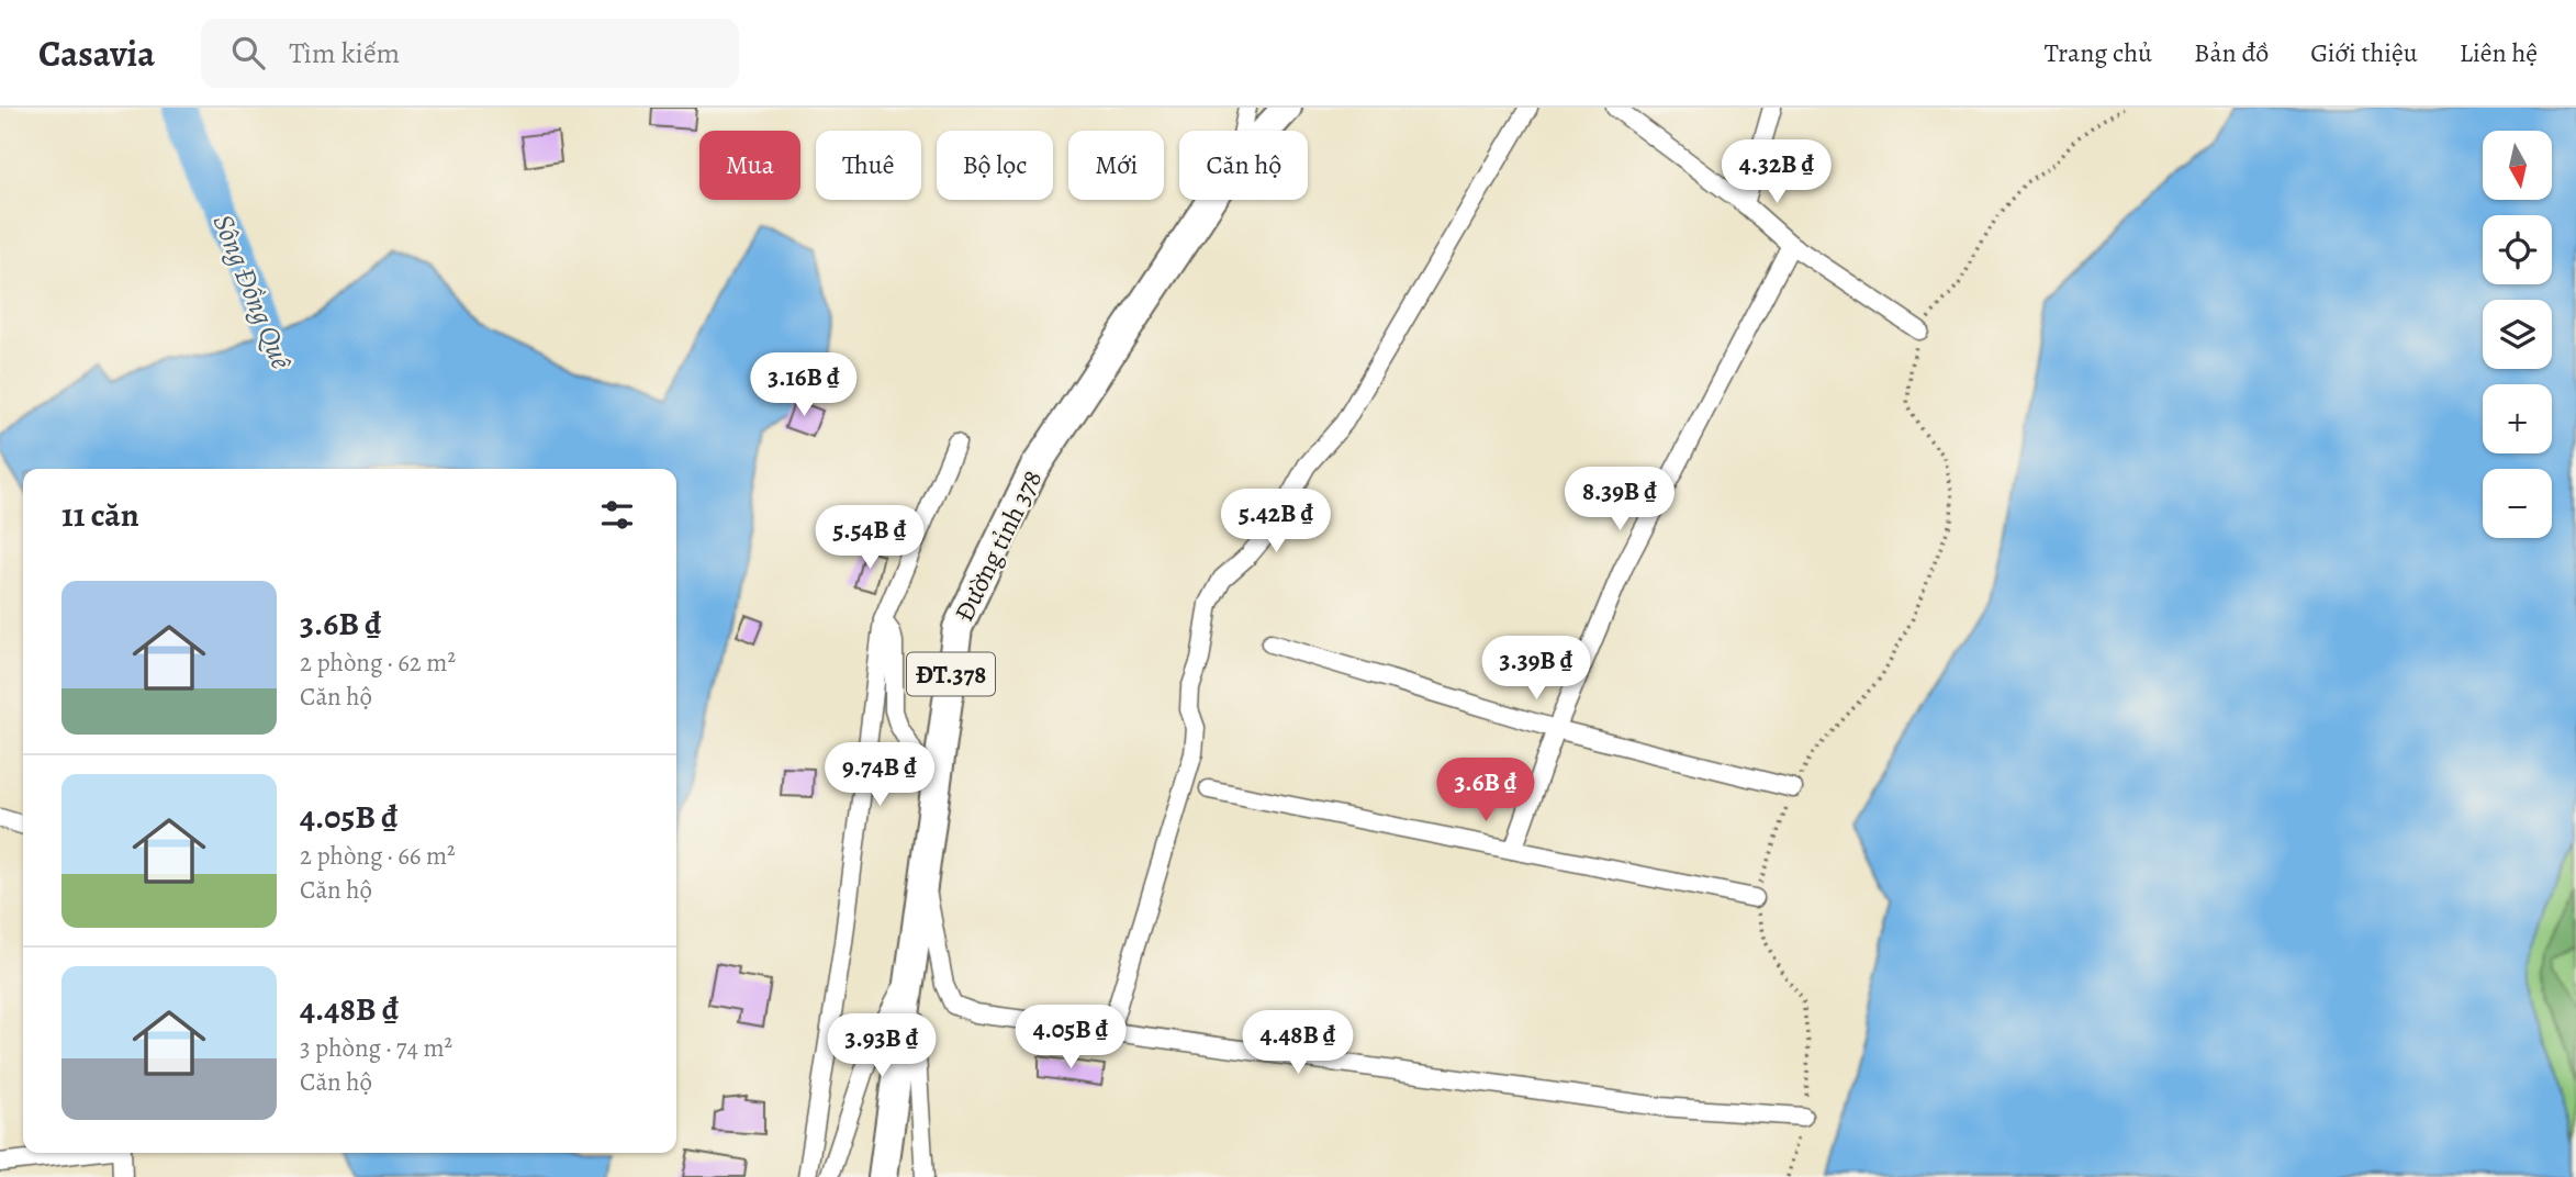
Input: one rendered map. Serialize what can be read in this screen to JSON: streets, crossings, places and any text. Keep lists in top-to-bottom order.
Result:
{
  "streets": {
    "main road": ["Đường tỉnh 378", "ĐT.378"]
  },
  "water": ["Sông Đồng Quê"],
  "north": "bottom",
  "page": {
    "header": "Casavia",
    "search": "Tìm kiếm",
    "nav": [
      "Trang chủ",
      "Bản đồ",
      "Giới thiệu",
      "Liên hệ"
    ],
    "map_buttons": ["+", "−"],
    "chip": [
      "Mua",
      "Thuê",
      "Bộ lọc",
      "Mới",
      "Căn hộ"
    ],
    "price": [
      "4.32B ₫",
      "3.16B ₫",
      "8.39B ₫",
      "5.42B ₫",
      "5.54B ₫",
      "3.39B ₫",
      "9.74B ₫",
      "3.6B ₫",
      "4.05B ₫",
      "4.48B ₫",
      "3.93B ₫"
    ],
    "heading": "11 căn",
    "list": [
      {
        "name": "3.6B ₫",
        "note": "2 phòng · 62 m² · Căn hộ"
      },
      {
        "name": "4.05B ₫",
        "note": "2 phòng · 66 m² · Căn hộ"
      },
      {
        "name": "4.48B ₫",
        "note": "3 phòng · 74 m² · Căn hộ"
      }
    ]
  }
}
